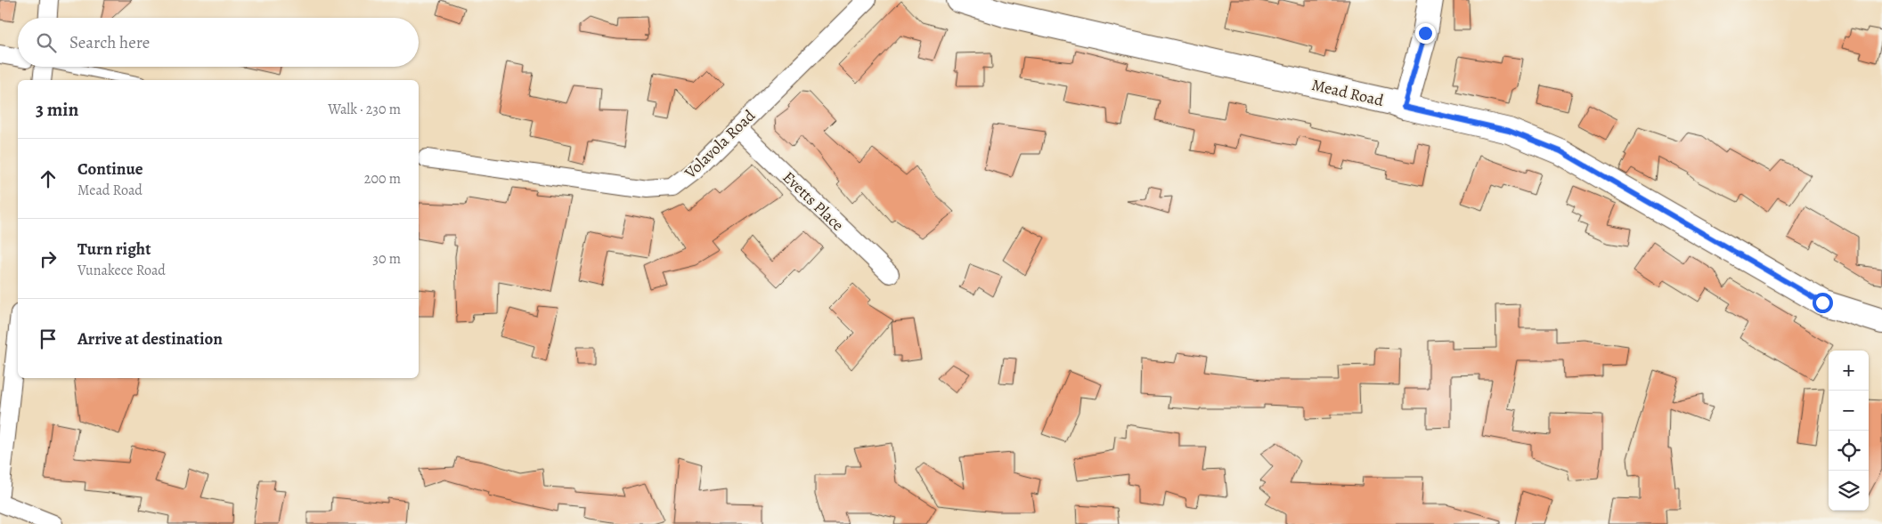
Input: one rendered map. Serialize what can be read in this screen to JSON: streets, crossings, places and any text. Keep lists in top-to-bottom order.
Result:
{
  "streets": {
    "main road": ["Mead Road"],
    "street": ["Volavola Road", "Evetts Place"]
  },
  "crossings": [
    ["Volavola Road", "Evetts Place"]
  ],
  "page": {
    "search": "Search here",
    "heading": ["3 min", "Walk · 230 m"],
    "list": [
      ["Continue", "Mead Road", "200 m"],
      ["Turn right", "Vunakece Road", "30 m"],
      "Arrive at destination"
    ],
    "map_buttons": ["+", "−"]
  }
}
